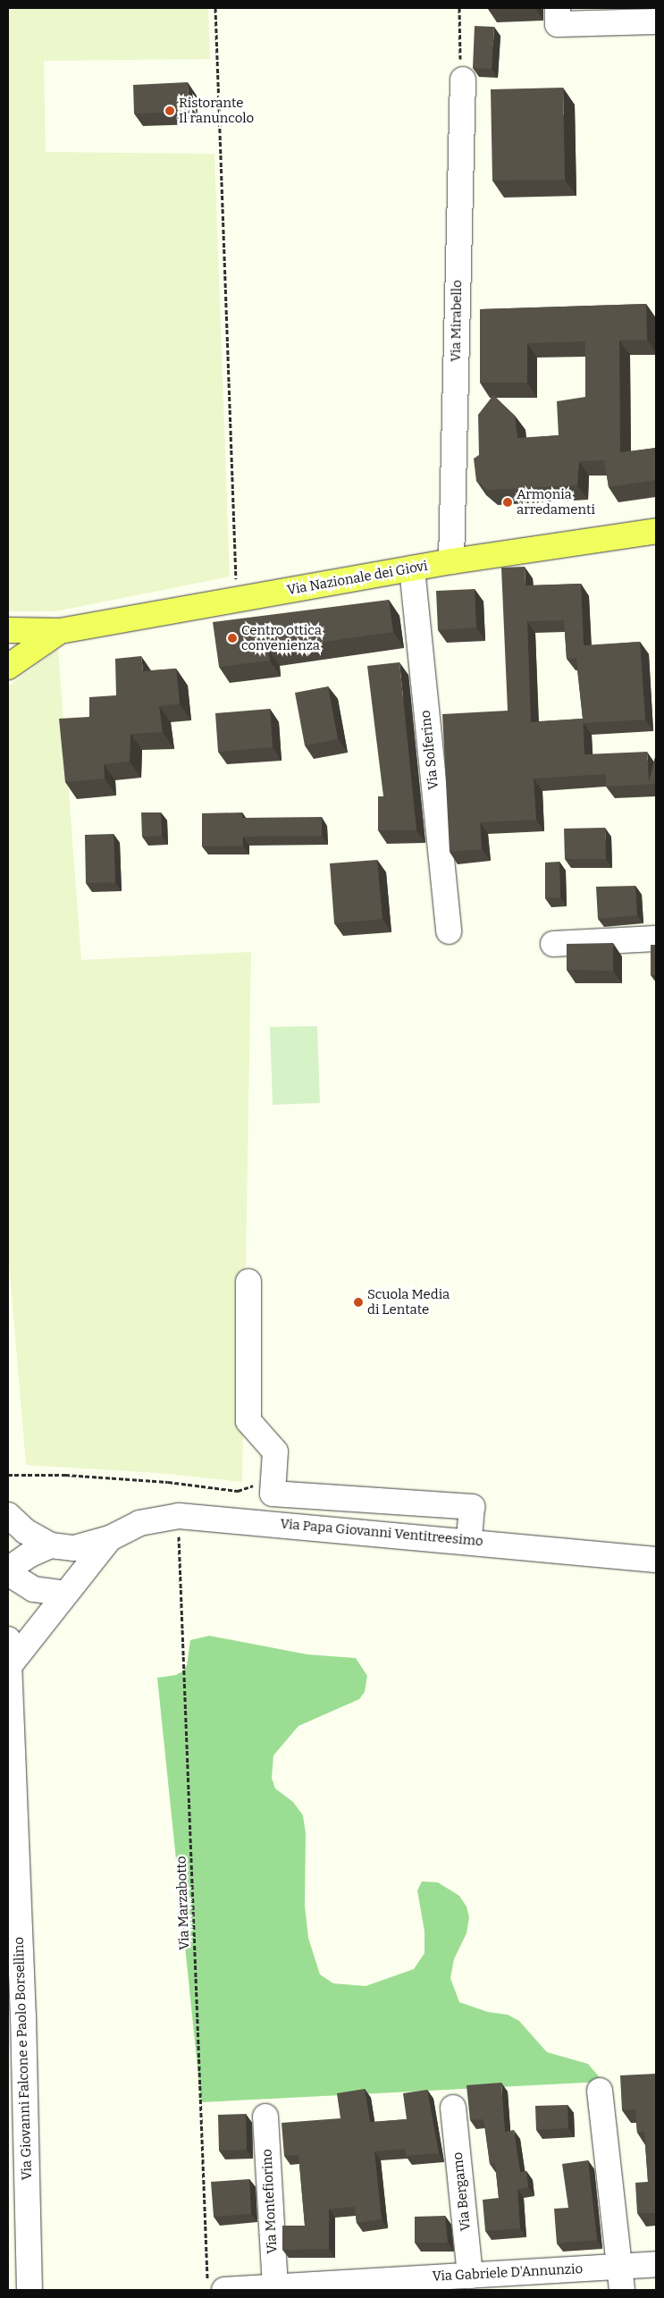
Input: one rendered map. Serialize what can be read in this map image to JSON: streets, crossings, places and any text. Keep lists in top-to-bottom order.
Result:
{
  "streets": {
    "main road": ["Via Nazionale dei Giovi"],
    "street": [
      "Via Mirabello",
      "Via Solferino",
      "Via Papa Giovanni Ventitreesimo",
      "Via Giovanni Falcone e Paolo Borsellino",
      "Via Bergamo",
      "Via Montefiorino",
      "Via Gabriele D'Annunzio"
    ],
    "path": ["Via Marzabotto"]
  },
  "crossings": [
    ["Via Mirabello", "Via Nazionale dei Giovi"],
    ["Via Nazionale dei Giovi", "Via Solferino"],
    ["Via Papa Giovanni Ventitreesimo", "Via Marzabotto"],
    ["Via Papa Giovanni Ventitreesimo", "Via Giovanni Falcone e Paolo Borsellino"],
    ["Via Marzabotto", "Via Gabriele D'Annunzio"],
    ["Via Bergamo", "Via Gabriele D'Annunzio"],
    ["Via Montefiorino", "Via Gabriele D'Annunzio"]
  ],
  "places": [
    "Ristorante Il ranuncolo",
    "Armonia arredamenti",
    "Centro ottica convenienza",
    "Scuola Media di Lentate"
  ]
}
